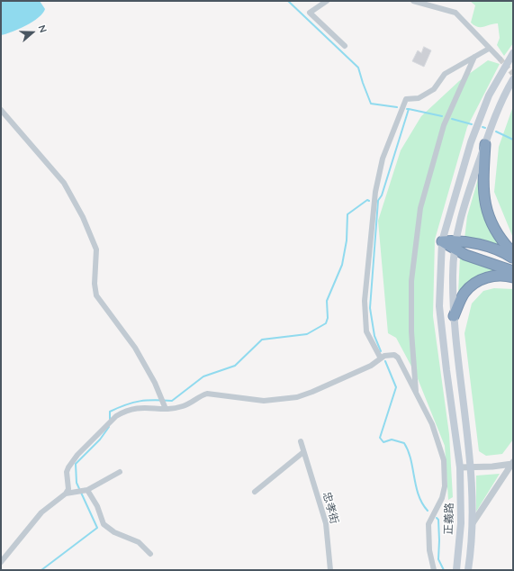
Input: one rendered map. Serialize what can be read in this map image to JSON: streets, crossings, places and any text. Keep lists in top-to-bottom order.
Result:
{
  "streets": {
    "main road": ["正義路"],
    "street": ["忠孝街"]
  },
  "north": "right"
}
